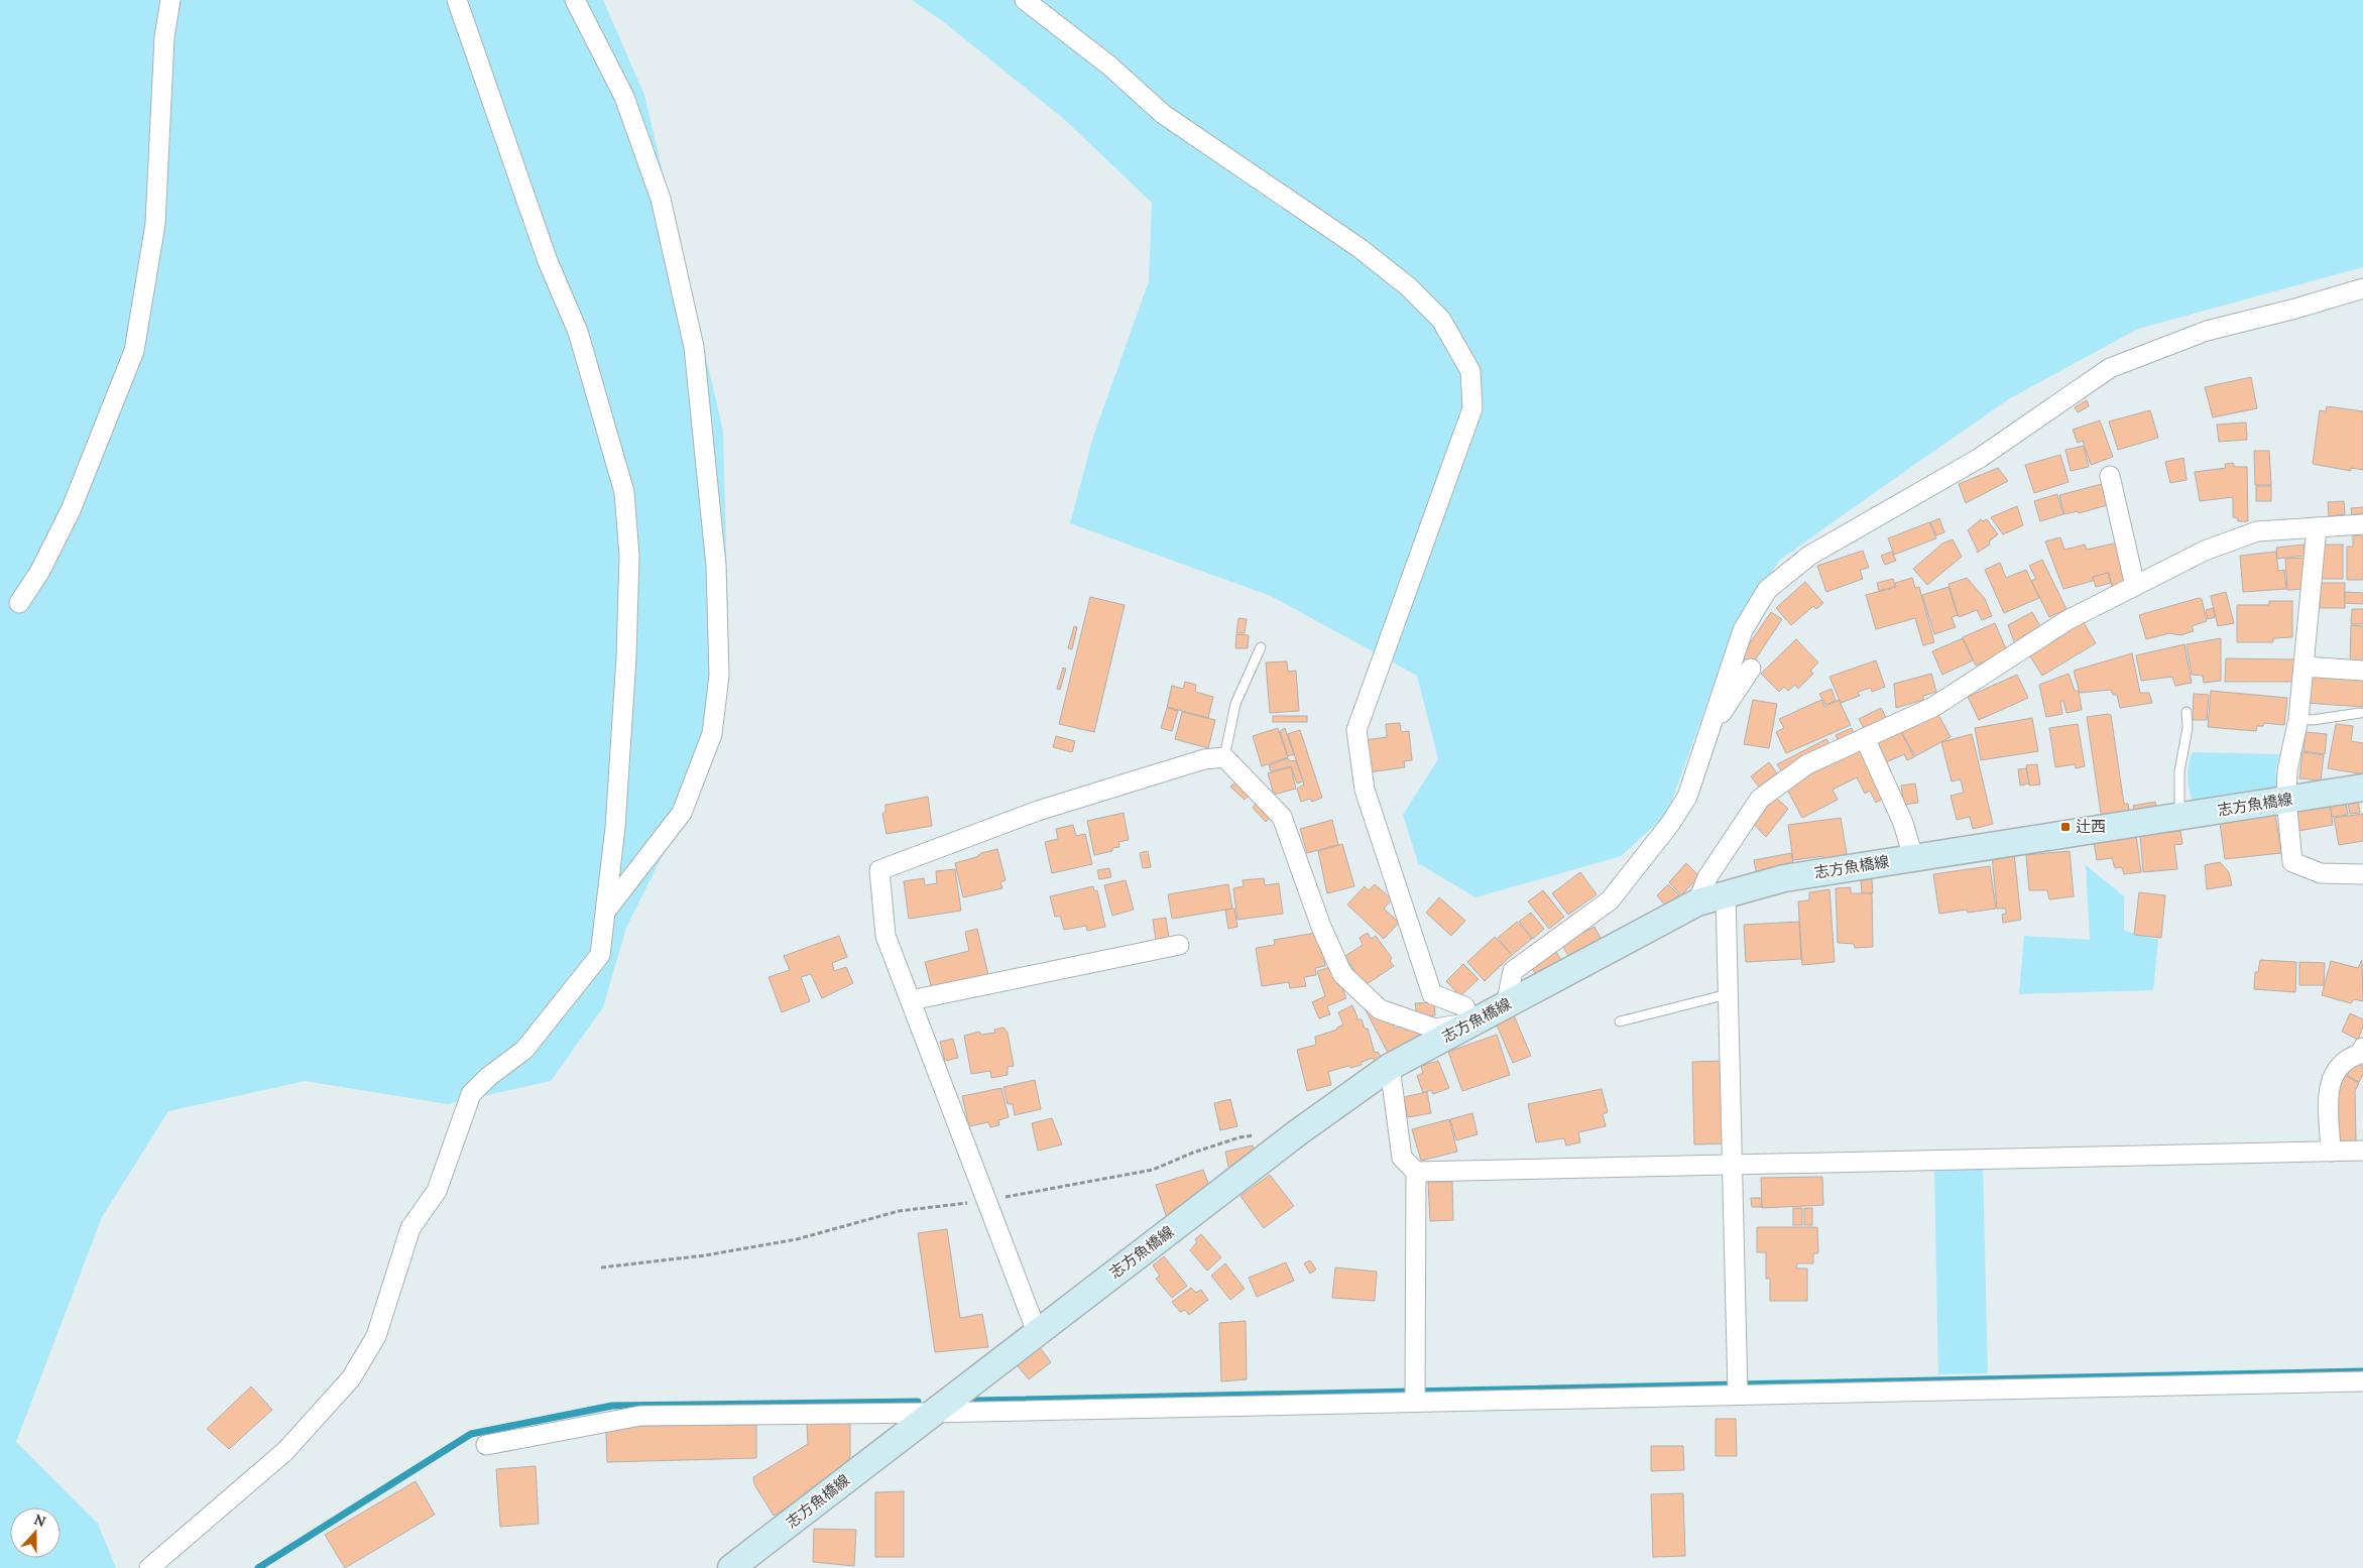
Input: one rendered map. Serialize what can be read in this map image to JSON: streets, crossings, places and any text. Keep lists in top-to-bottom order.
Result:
{
  "streets": {
    "main road": ["志方魚橋線"]
  },
  "places": {
    "transit": ["辻西"]
  },
  "north": "top"
}
